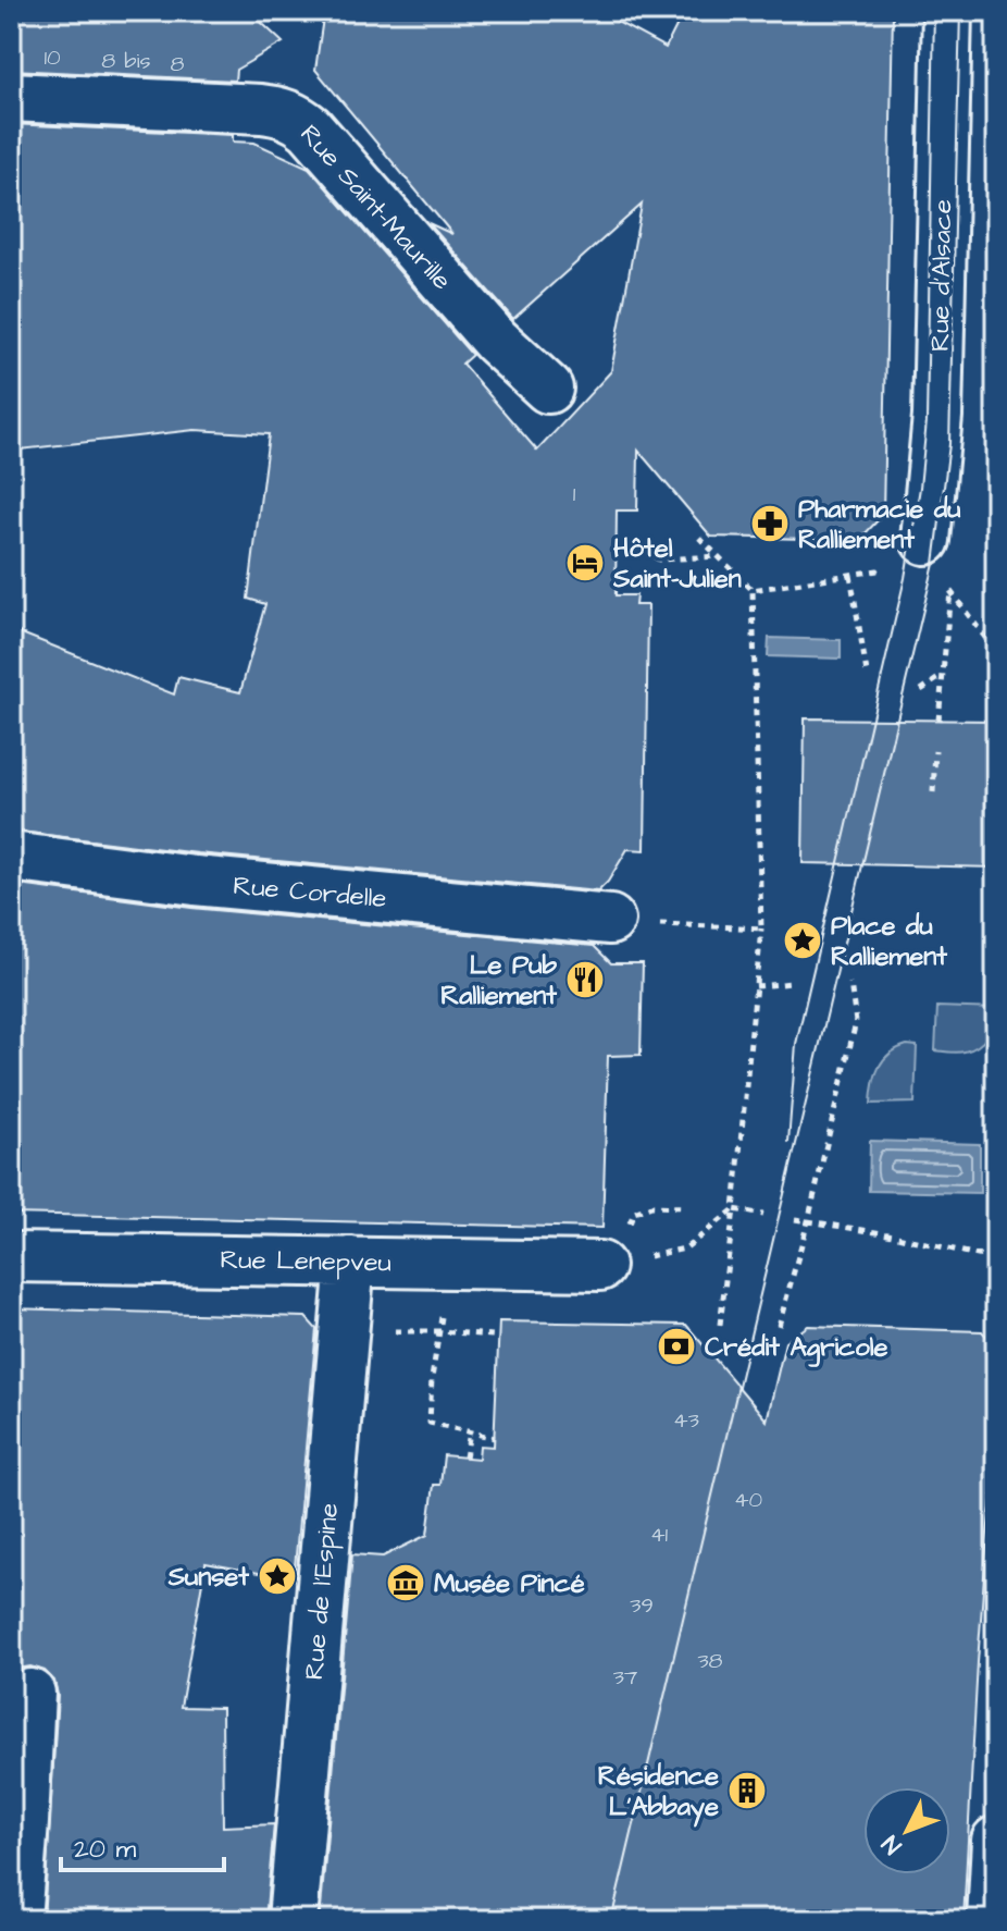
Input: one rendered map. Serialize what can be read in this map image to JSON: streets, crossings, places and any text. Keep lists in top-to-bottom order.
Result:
{
  "streets": {
    "street": [
      "Rue Saint-Maurille",
      "Rue d'Alsace",
      "Rue Cordelle",
      "Rue Lenepveu",
      "Rue de l'Espine"
    ]
  },
  "crossings": [
    ["Rue Lenepveu", "Rue de l'Espine"]
  ],
  "places": {
    "pharmacy": ["Pharmacie du Ralliement"],
    "hotel": ["Hôtel Saint-Julien"],
    "place": ["Place du Ralliement", "Sunset"],
    "restaurant": ["Le Pub Ralliement"],
    "bank": ["Crédit Agricole"],
    "museum": ["Musée Pincé"],
    "building": ["Résidence L'Abbaye"]
  },
  "house_numbers": [
    "10",
    "8 bis",
    "8",
    "1",
    "43",
    "40",
    "41",
    "39",
    "38",
    "37"
  ],
  "scale_bar": "20 m",
  "north": "bottom left"
}
